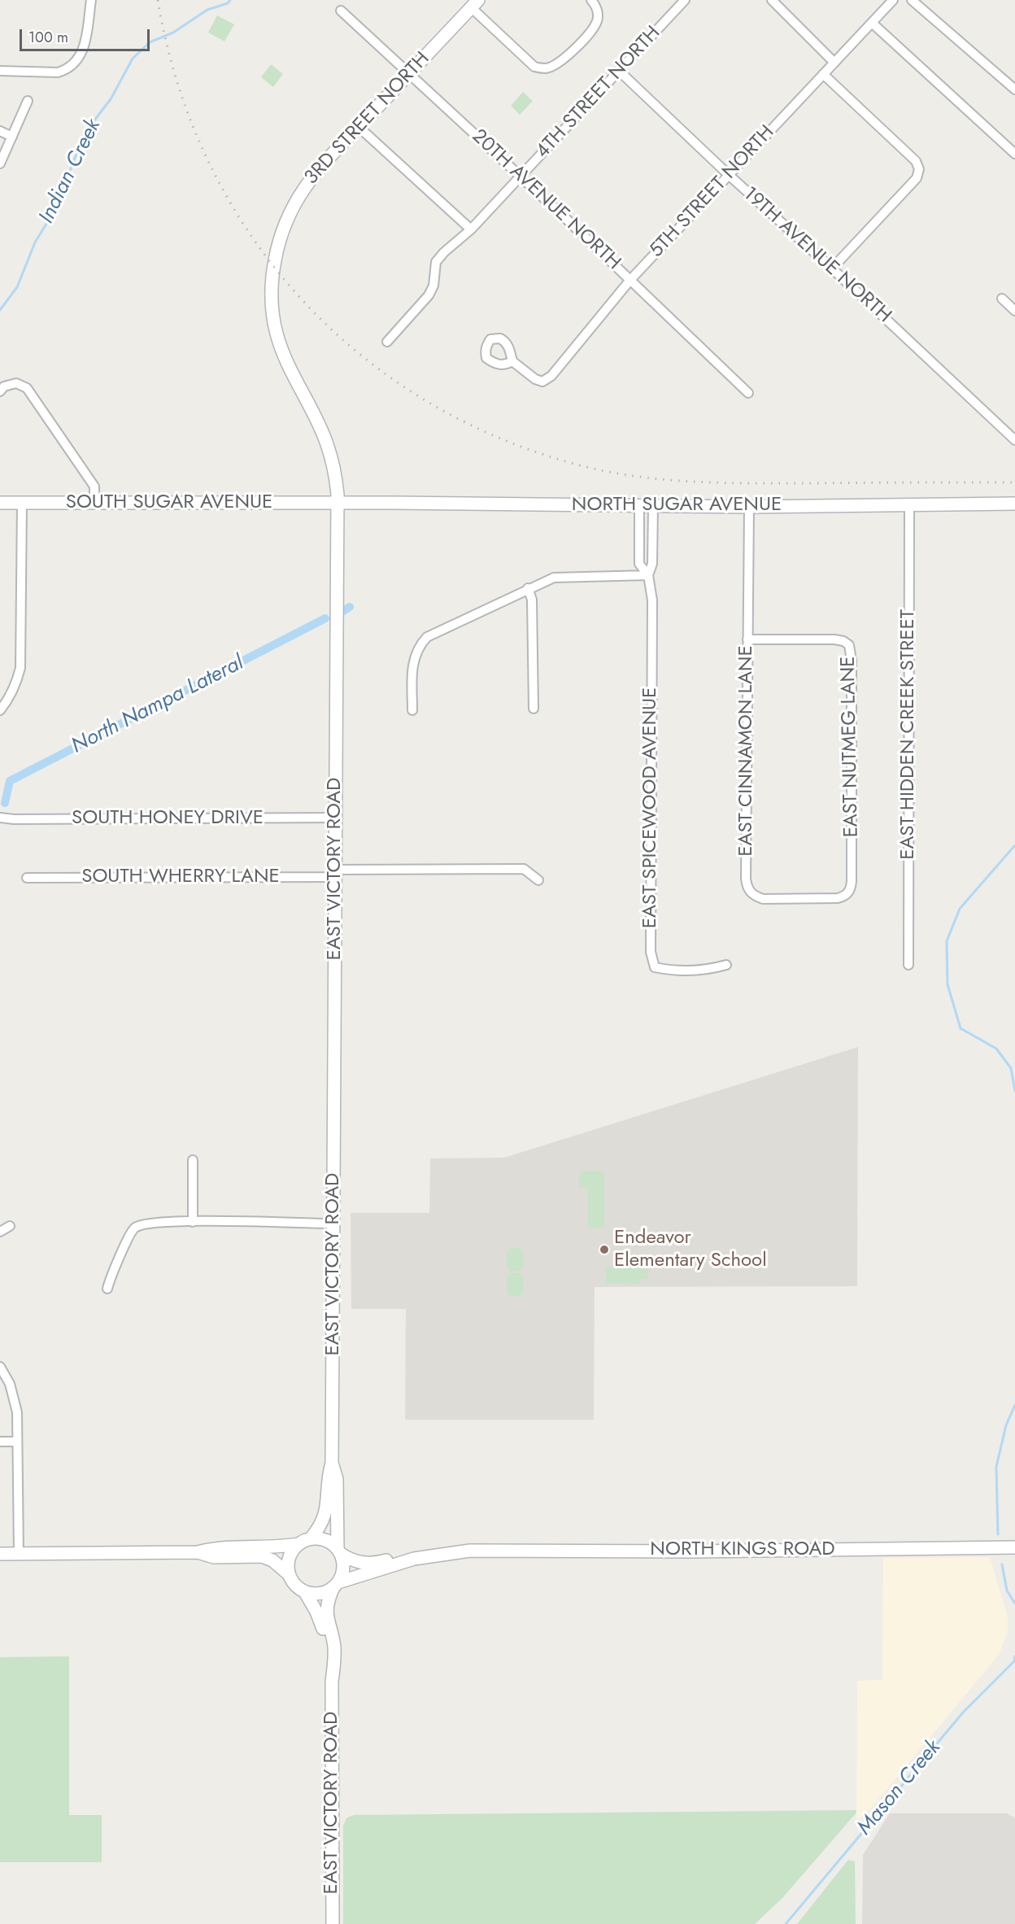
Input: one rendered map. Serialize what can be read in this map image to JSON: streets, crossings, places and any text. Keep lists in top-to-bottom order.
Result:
{
  "streets": {
    "street": [
      "4TH STREET NORTH",
      "3RD STREET NORTH",
      "5TH STREET NORTH",
      "20TH AVENUE NORTH",
      "19TH AVENUE NORTH",
      "SOUTH SUGAR AVENUE",
      "NORTH SUGAR AVENUE",
      "EAST HIDDEN CREEK STREET",
      "EAST NUTMEG LANE",
      "EAST CINNAMON LANE",
      "EAST SPICEWOOD AVENUE",
      "SOUTH HONEY DRIVE",
      "EAST VICTORY ROAD",
      "SOUTH WHERRY LANE",
      "NORTH KINGS ROAD"
    ]
  },
  "crossings": [
    ["4TH STREET NORTH", "20TH AVENUE NORTH"],
    ["4TH STREET NORTH", "19TH AVENUE NORTH"],
    ["3RD STREET NORTH", "20TH AVENUE NORTH"],
    ["3RD STREET NORTH", "EAST VICTORY ROAD"],
    ["5TH STREET NORTH", "20TH AVENUE NORTH"],
    ["5TH STREET NORTH", "19TH AVENUE NORTH"],
    ["SOUTH SUGAR AVENUE", "NORTH SUGAR AVENUE"],
    ["SOUTH SUGAR AVENUE", "EAST VICTORY ROAD"],
    ["NORTH SUGAR AVENUE", "EAST HIDDEN CREEK STREET"],
    ["NORTH SUGAR AVENUE", "EAST CINNAMON LANE"],
    ["NORTH SUGAR AVENUE", "EAST SPICEWOOD AVENUE"],
    ["NORTH SUGAR AVENUE", "EAST VICTORY ROAD"],
    ["EAST NUTMEG LANE", "EAST CINNAMON LANE"],
    ["SOUTH HONEY DRIVE", "EAST VICTORY ROAD"],
    ["EAST VICTORY ROAD", "SOUTH WHERRY LANE"],
    ["EAST VICTORY ROAD", "NORTH KINGS ROAD"]
  ],
  "water": ["Indian Creek", "North Nampa Lateral", "Mason Creek"],
  "places": ["Endeavor Elementary School"],
  "scale_bar": "100 m"
}
